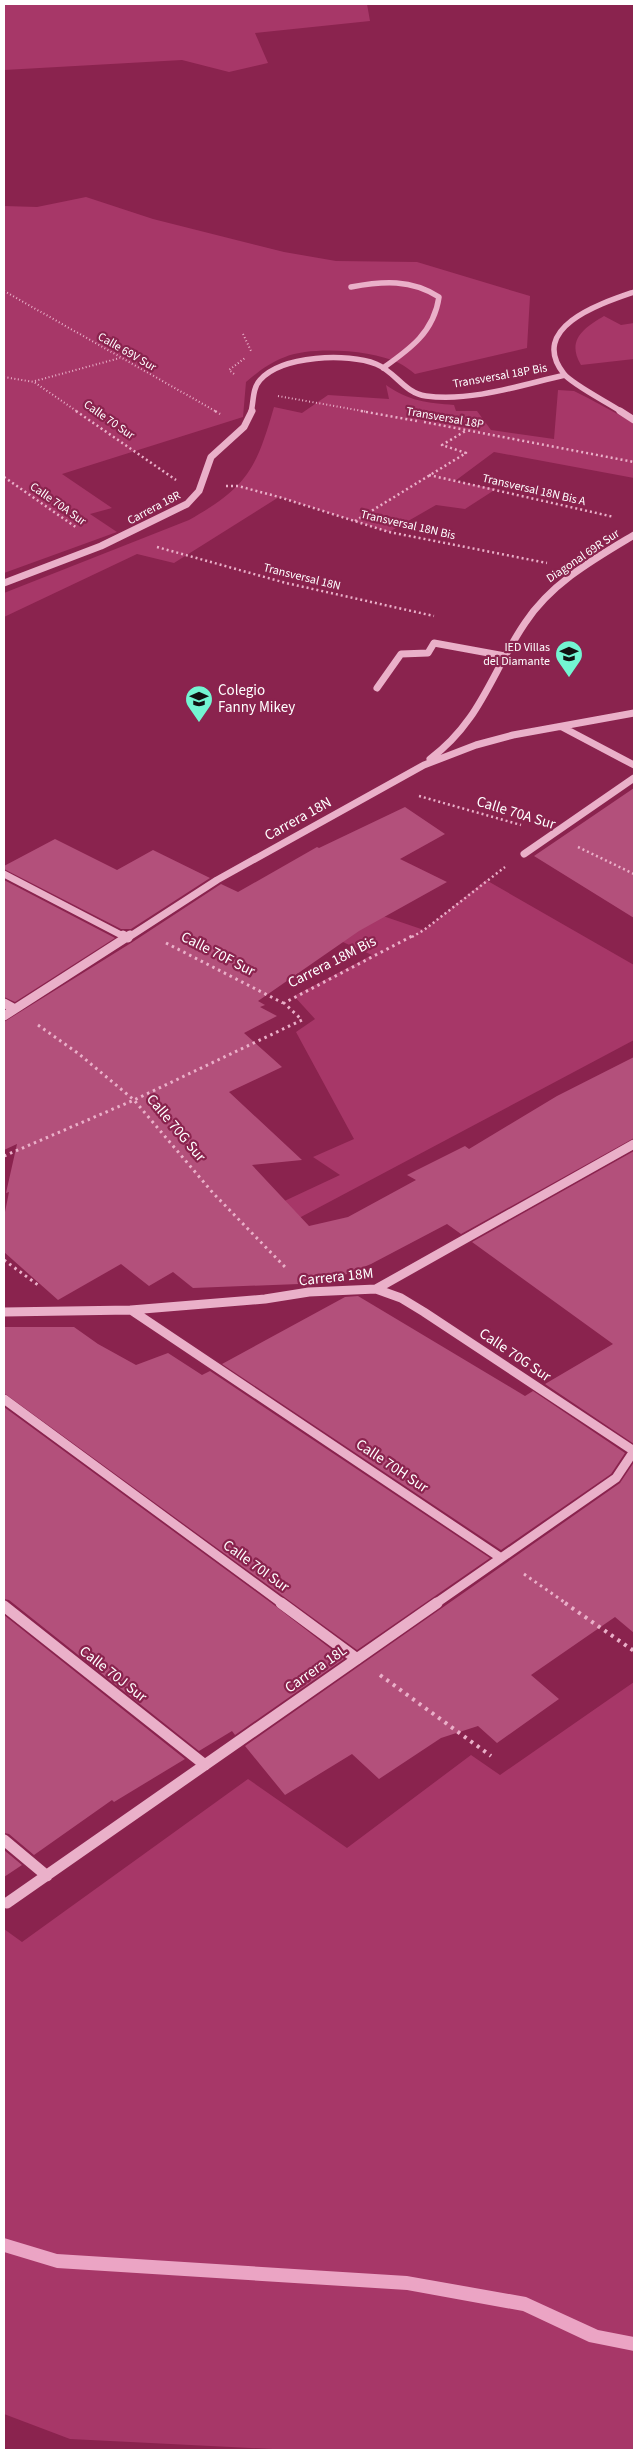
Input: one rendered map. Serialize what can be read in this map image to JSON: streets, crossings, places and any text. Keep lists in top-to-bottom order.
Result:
{
  "streets": {
    "street": [
      "Transversal 18P Bis",
      "Carrera 18R",
      "Diagonal 69R Sur",
      "Carrera 18N",
      "Calle 70G Sur",
      "Carrera 18M",
      "Calle 70H Sur",
      "Calle 70I Sur",
      "Carrera 18L",
      "Calle 70J Sur"
    ],
    "path": [
      "Calle 69V Sur",
      "Transversal 18P",
      "Calle 70 Sur",
      "Transversal 18N Bis A",
      "Calle 70A Sur",
      "Transversal 18N Bis",
      "Transversal 18N",
      "Calle 70F Sur",
      "Carrera 18M Bis"
    ]
  },
  "crossings": [
    ["Calle 69V Sur", "Carrera 18R"],
    ["Transversal 18P Bis", "Transversal 18P"],
    ["Transversal 18P Bis", "Carrera 18R"],
    ["Transversal 18P", "Carrera 18R"],
    ["Calle 70 Sur", "Carrera 18R"],
    ["Calle 70A Sur", "Carrera 18R"],
    ["Calle 70A Sur", "Carrera 18N"],
    ["Carrera 18R", "Transversal 18N Bis"],
    ["Carrera 18R", "Transversal 18N"],
    ["Transversal 18N Bis", "Diagonal 69R Sur"],
    ["Diagonal 69R Sur", "Carrera 18N"],
    ["Carrera 18N", "Calle 70F Sur"],
    ["Carrera 18N", "Calle 70G Sur"],
    ["Calle 70F Sur", "Carrera 18M Bis"],
    ["Carrera 18M Bis", "Calle 70G Sur"],
    ["Calle 70G Sur", "Carrera 18M"],
    ["Calle 70G Sur", "Carrera 18L"],
    ["Carrera 18M", "Calle 70H Sur"],
    ["Calle 70H Sur", "Carrera 18L"],
    ["Calle 70I Sur", "Carrera 18L"],
    ["Carrera 18L", "Calle 70J Sur"]
  ],
  "places": {
    "school or university": ["IED Villas del Diamante", "Colegio Fanny Mikey"]
  }
}
